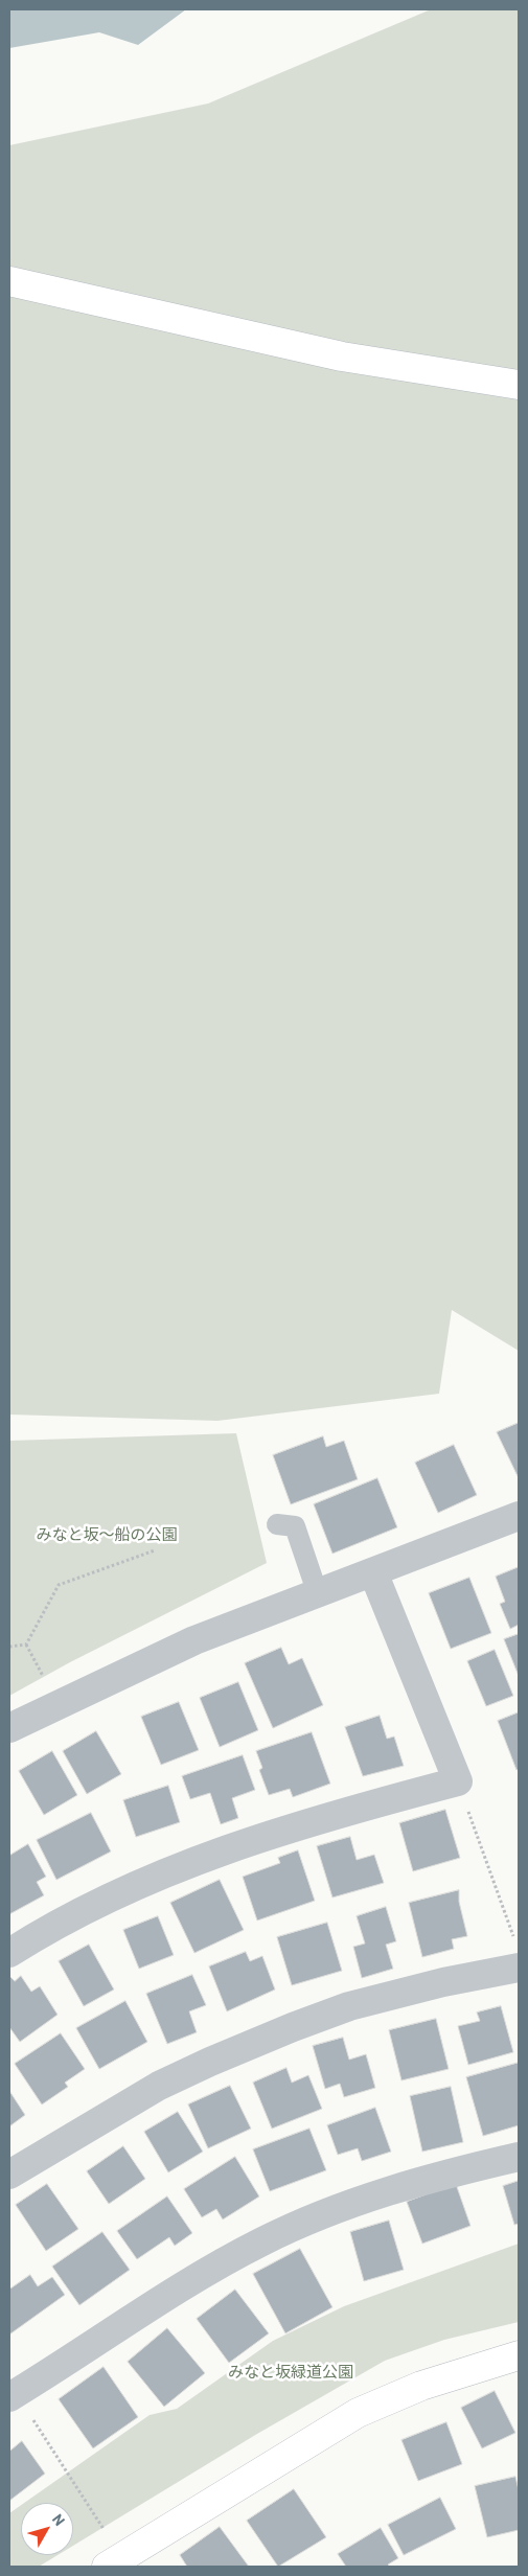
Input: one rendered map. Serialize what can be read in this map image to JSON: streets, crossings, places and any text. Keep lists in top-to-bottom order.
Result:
{
  "parks": ["みなと坂〜船の公園", "みなと坂緑道公園"],
  "north": "top right"
}
